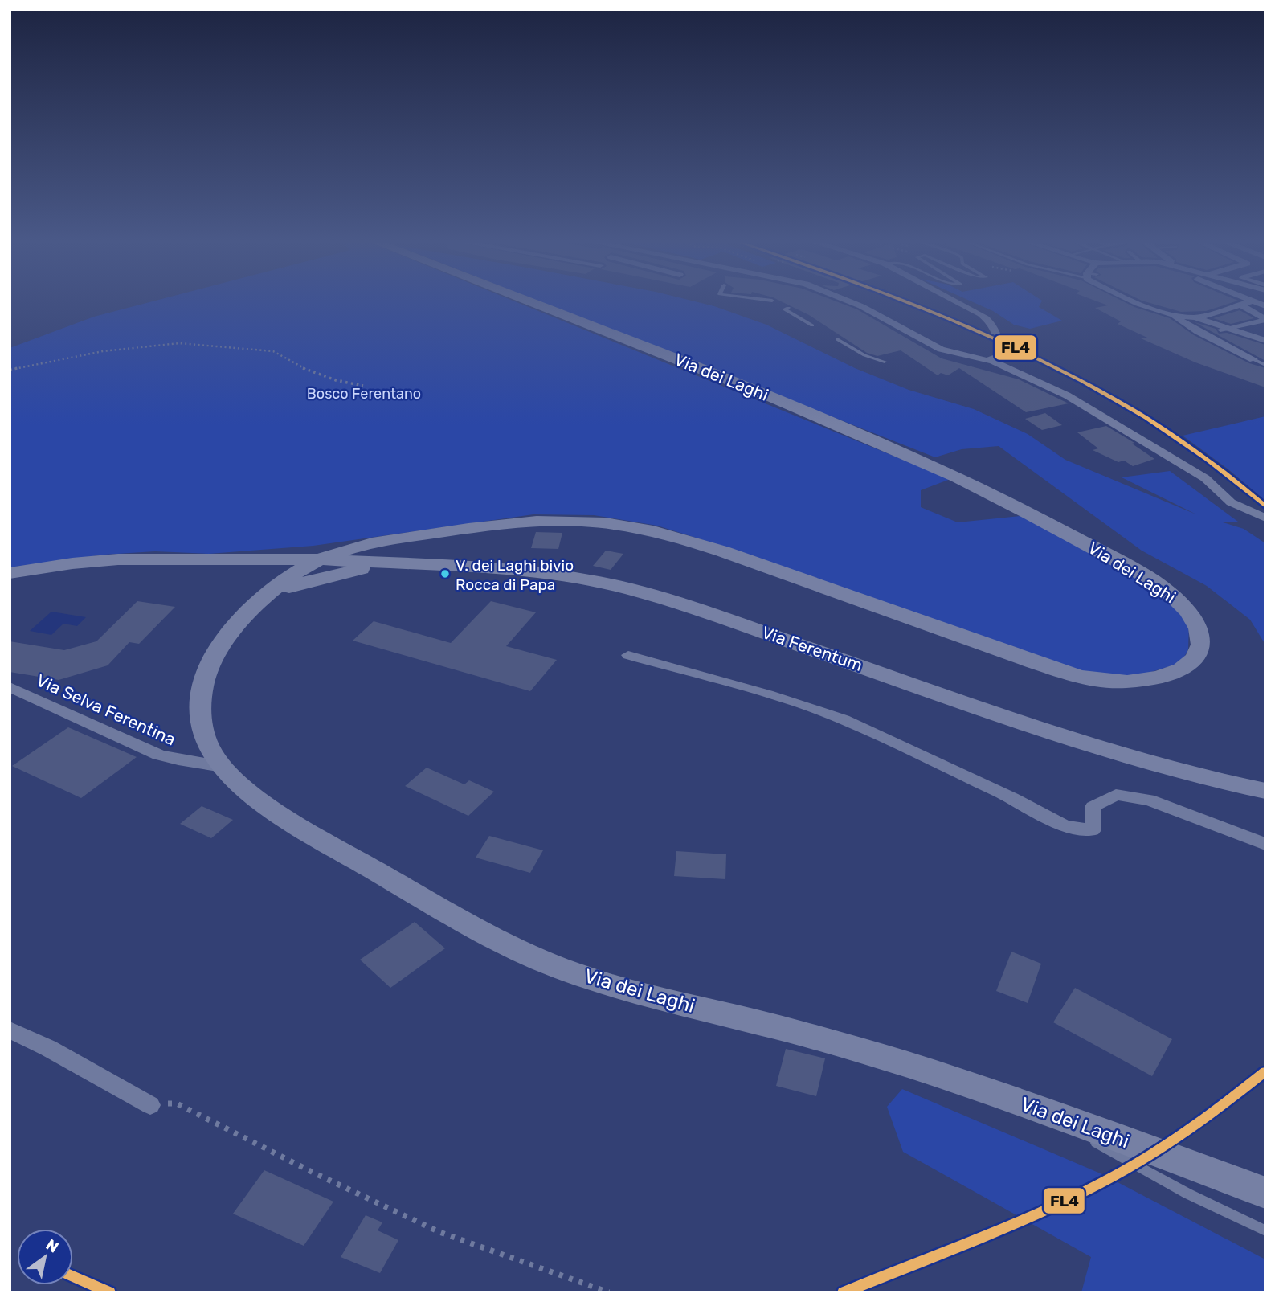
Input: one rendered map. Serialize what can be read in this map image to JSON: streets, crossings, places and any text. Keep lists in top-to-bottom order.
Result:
{
  "streets": {
    "main road": ["Via dei Laghi", "Via Ferentum"],
    "street": ["Via Selva Ferentina"]
  },
  "crossings": [
    ["Via dei Laghi", "Via Ferentum"],
    ["Via dei Laghi", "Via Selva Ferentina"]
  ],
  "parks": ["Bosco Ferentano"],
  "places": ["V. dei Laghi bivio Rocca di Papa"],
  "lines": ["transit line FL4"],
  "north": "top right"
}
